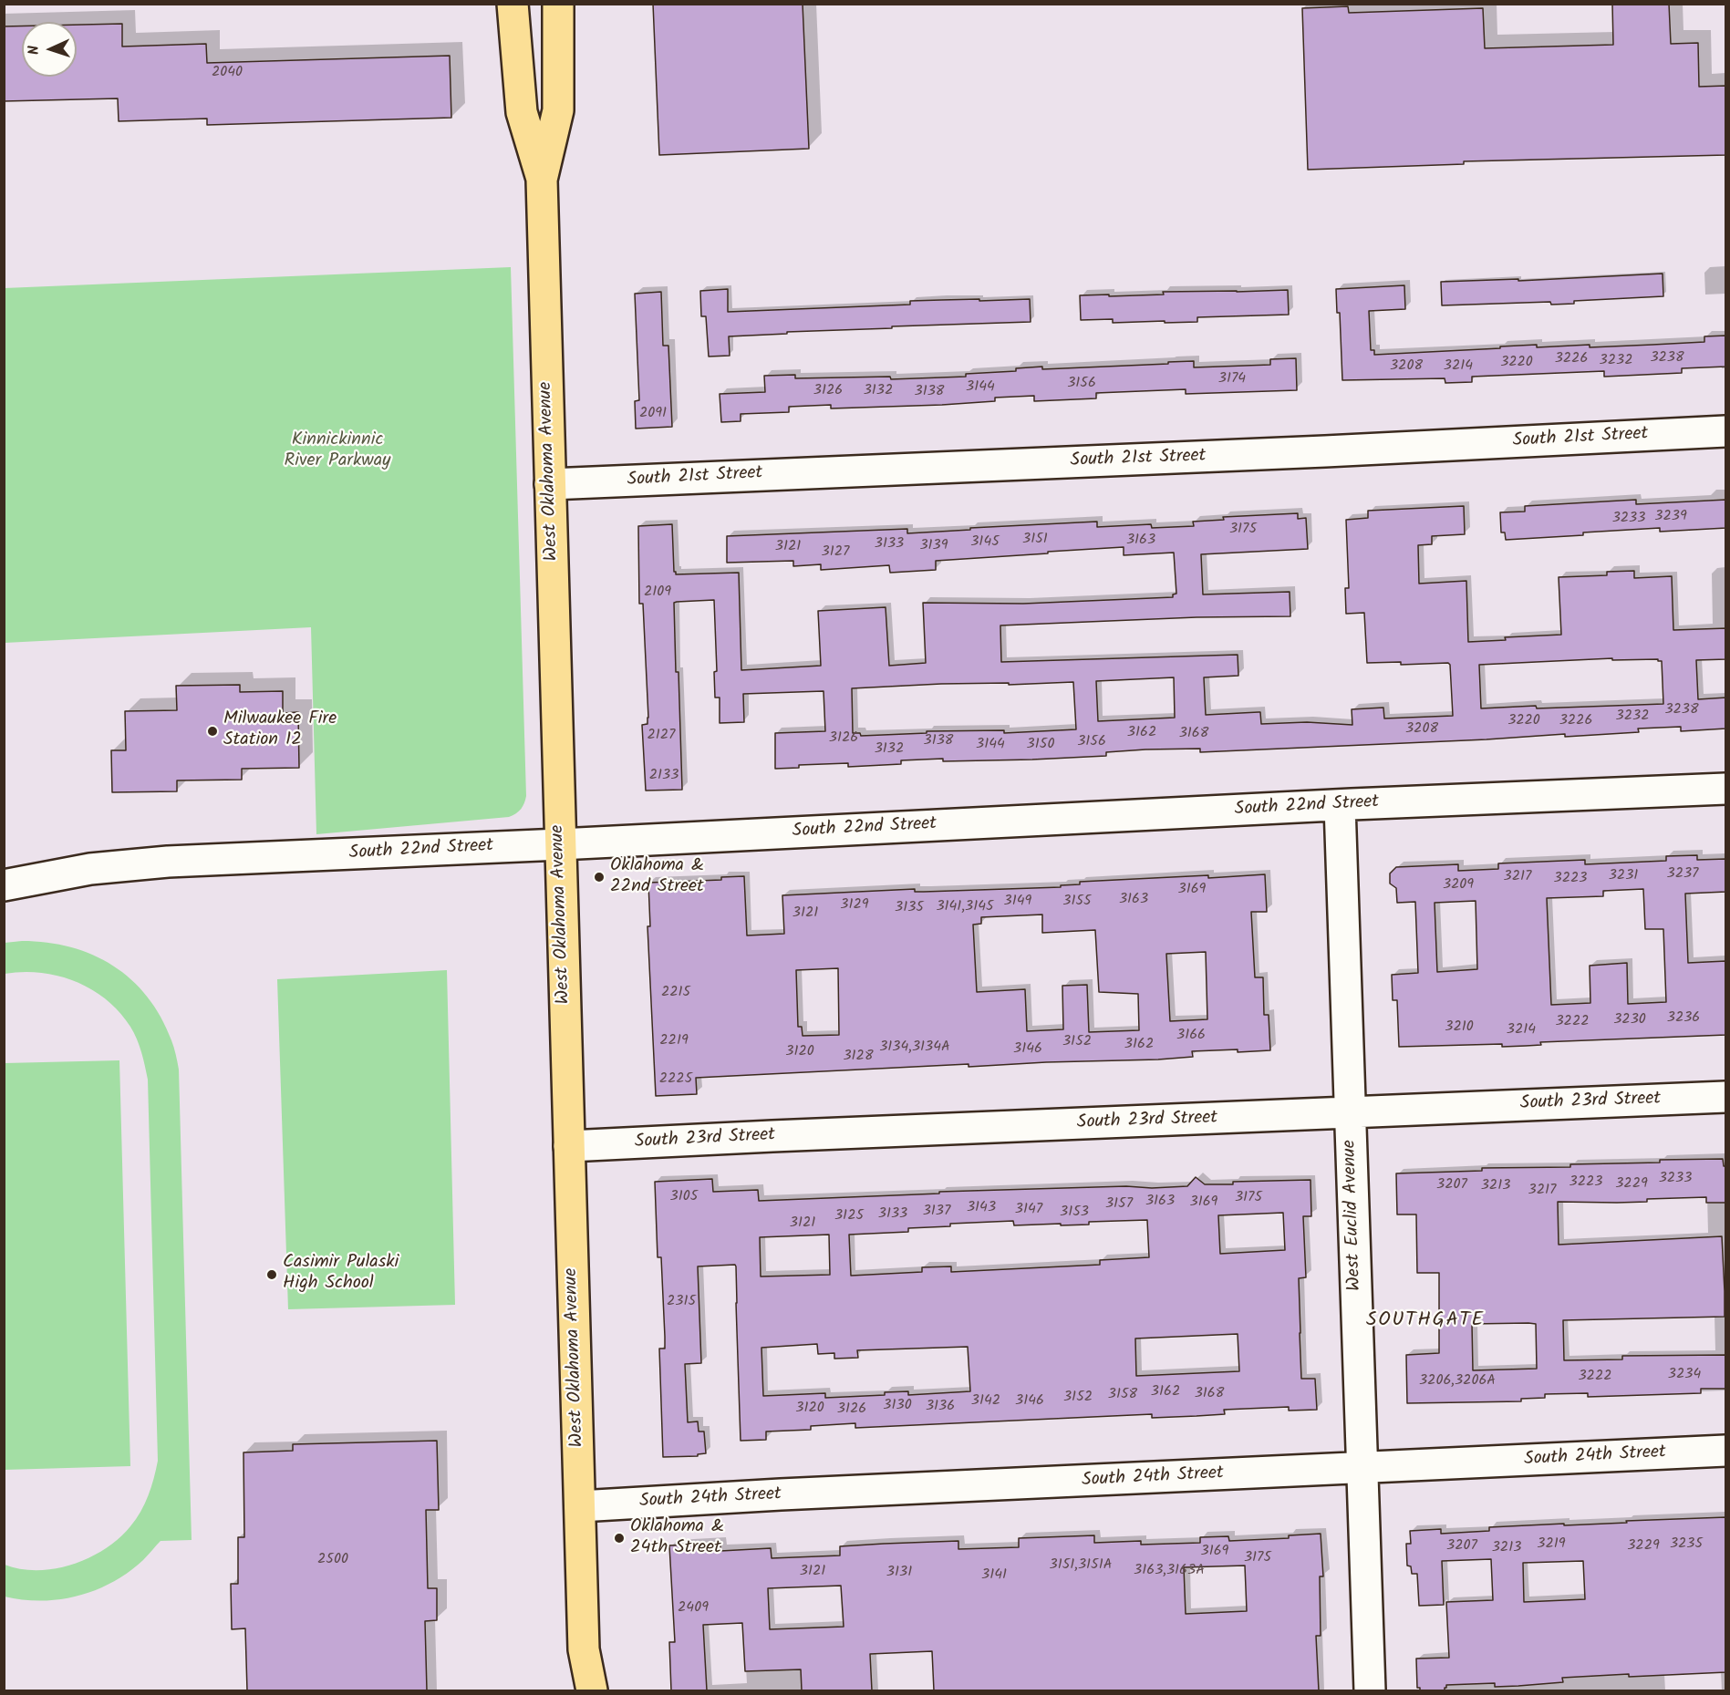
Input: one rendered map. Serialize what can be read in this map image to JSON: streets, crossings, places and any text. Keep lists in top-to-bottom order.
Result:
{
  "streets": {
    "main road": ["West Oklahoma Avenue"],
    "street": [
      "South 21st Street",
      "South 22nd Street",
      "South 23rd Street",
      "West Euclid Avenue",
      "South 24th Street"
    ]
  },
  "crossings": [
    ["South 21st Street", "West Oklahoma Avenue"],
    ["West Oklahoma Avenue", "South 22nd Street"],
    ["West Oklahoma Avenue", "South 23rd Street"],
    ["West Oklahoma Avenue", "South 24th Street"],
    ["South 22nd Street", "West Euclid Avenue"],
    ["South 23rd Street", "West Euclid Avenue"],
    ["West Euclid Avenue", "South 24th Street"]
  ],
  "districts": ["SOUTHGATE"],
  "parks": ["Kinnickinnic River Parkway"],
  "places": [
    "Milwaukee Fire Station 12",
    "Oklahoma & 22nd Street",
    "Casimir Pulaski High School",
    "Oklahoma & 24th Street"
  ],
  "house_numbers": [
    "2040",
    "3238",
    "3226",
    "3232",
    "3220",
    "3208",
    "3214",
    "3174",
    "3156",
    "3144",
    "3126",
    "3132",
    "3138",
    "2091",
    "3239",
    "3233",
    "3175",
    "3151",
    "3163",
    "3145",
    "3133",
    "3139",
    "3121",
    "3127",
    "2109",
    "3238",
    "3232",
    "3220",
    "3226",
    "3208",
    "3162",
    "3168",
    "2127",
    "3126",
    "3138",
    "3156",
    "3144",
    "3150",
    "3132",
    "2133",
    "3237",
    "3231",
    "3217",
    "3223",
    "3209",
    "3169",
    "3163",
    "3149",
    "3155",
    "3129",
    "3141,3145",
    "3135",
    "3121",
    "2215",
    "3236",
    "3230",
    "3222",
    "3210",
    "3214",
    "3166",
    "2219",
    "3152",
    "3162",
    "3134,3134A",
    "3146",
    "3120",
    "3128",
    "2225",
    "3233",
    "3223",
    "3229",
    "3207",
    "3213",
    "3217",
    "3105",
    "3175",
    "3163",
    "3169",
    "3157",
    "3143",
    "3147",
    "3137",
    "3153",
    "3133",
    "3125",
    "3121",
    "2315",
    "3234",
    "3222",
    "3206,3206A",
    "3162",
    "3168",
    "3158",
    "3152",
    "3142",
    "3146",
    "3130",
    "3136",
    "3120",
    "3126",
    "3219",
    "3235",
    "3207",
    "3229",
    "3213",
    "3169",
    "3175",
    "2500",
    "3151,3151A",
    "3163,3163A",
    "3121",
    "3131",
    "3141",
    "2409"
  ],
  "north": "left"
}
